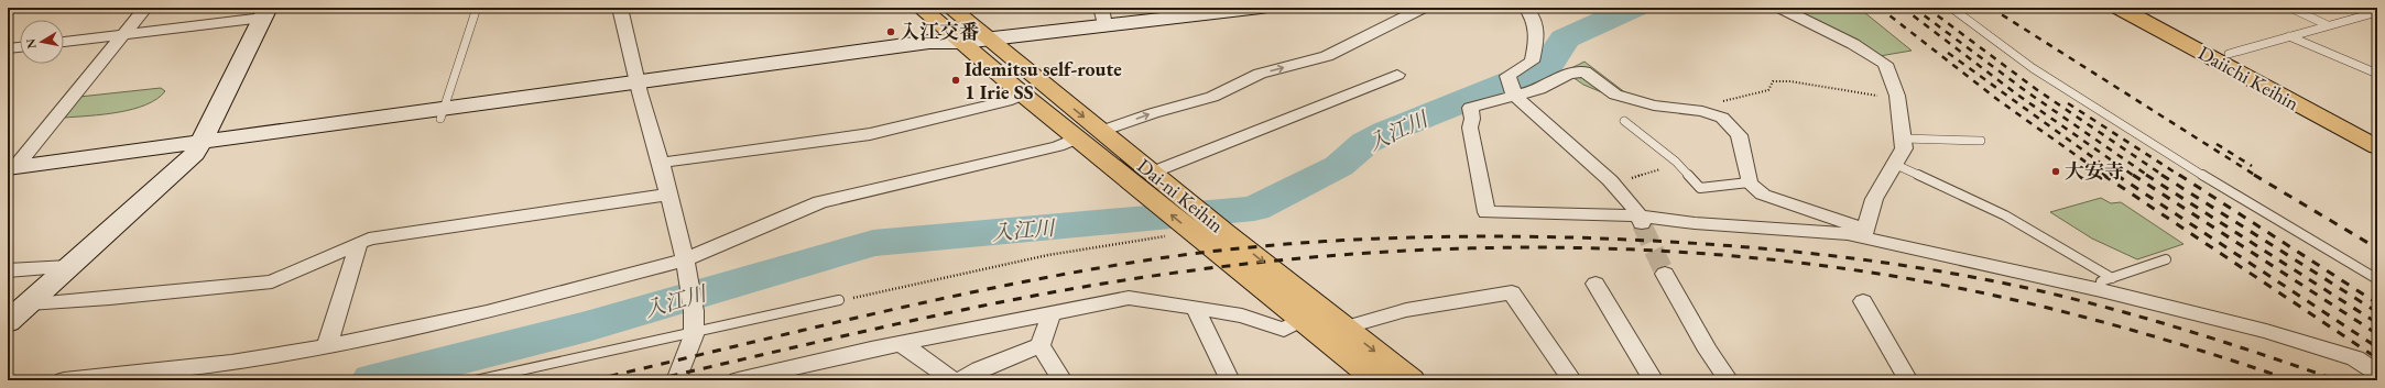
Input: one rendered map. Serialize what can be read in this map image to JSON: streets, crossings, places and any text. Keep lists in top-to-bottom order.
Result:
{
  "streets": {
    "highway": ["Daiichi Keihin", "Dai-ni Keihin"]
  },
  "water": ["入江川"],
  "places": ["入江交番", "Idemitsu self-route 1 Irie SS", "大安寺"],
  "north": "left"
}
